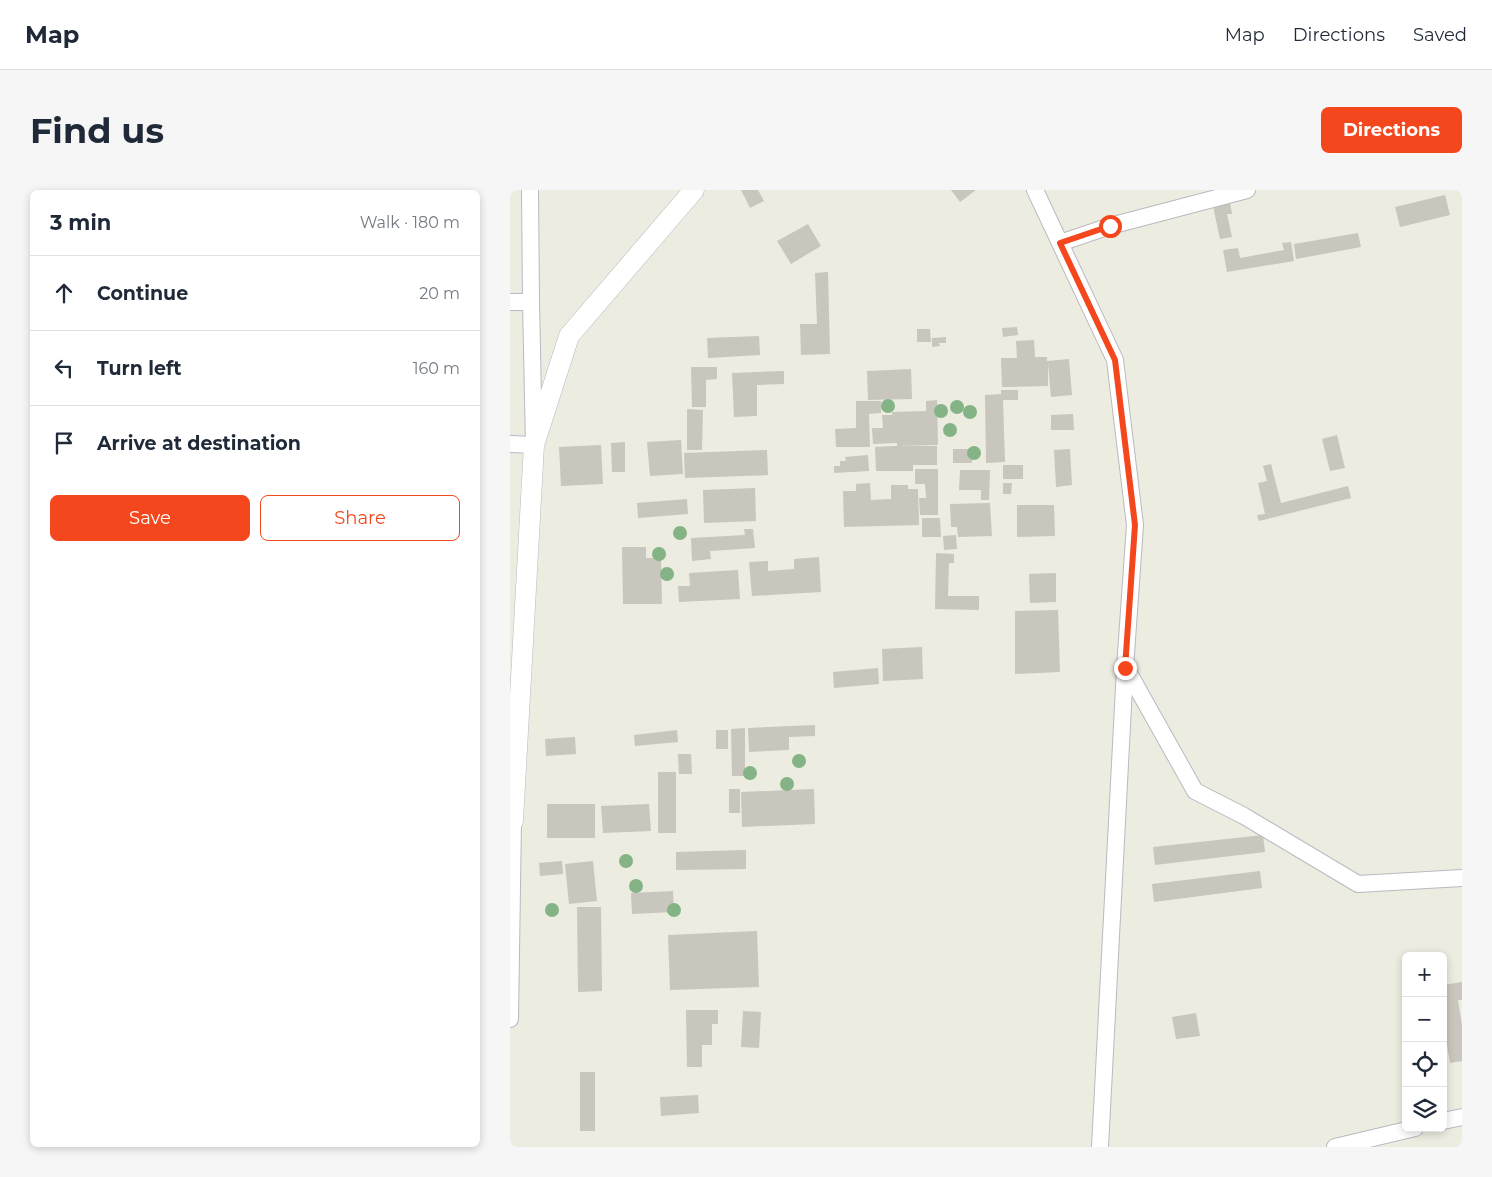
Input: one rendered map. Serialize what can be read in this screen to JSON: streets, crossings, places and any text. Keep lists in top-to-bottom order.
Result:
{
  "page": {
    "header": "Map",
    "nav": ["Map", "Directions", "Saved"],
    "buttons": [
      "Directions",
      ["Save", "Share"]
    ],
    "title": "Find us",
    "heading": ["3 min", "Walk · 180 m"],
    "list": [
      ["Continue", "20 m"],
      ["Turn left", "160 m"],
      "Arrive at destination"
    ],
    "map_buttons": ["+", "−"]
  }
}
